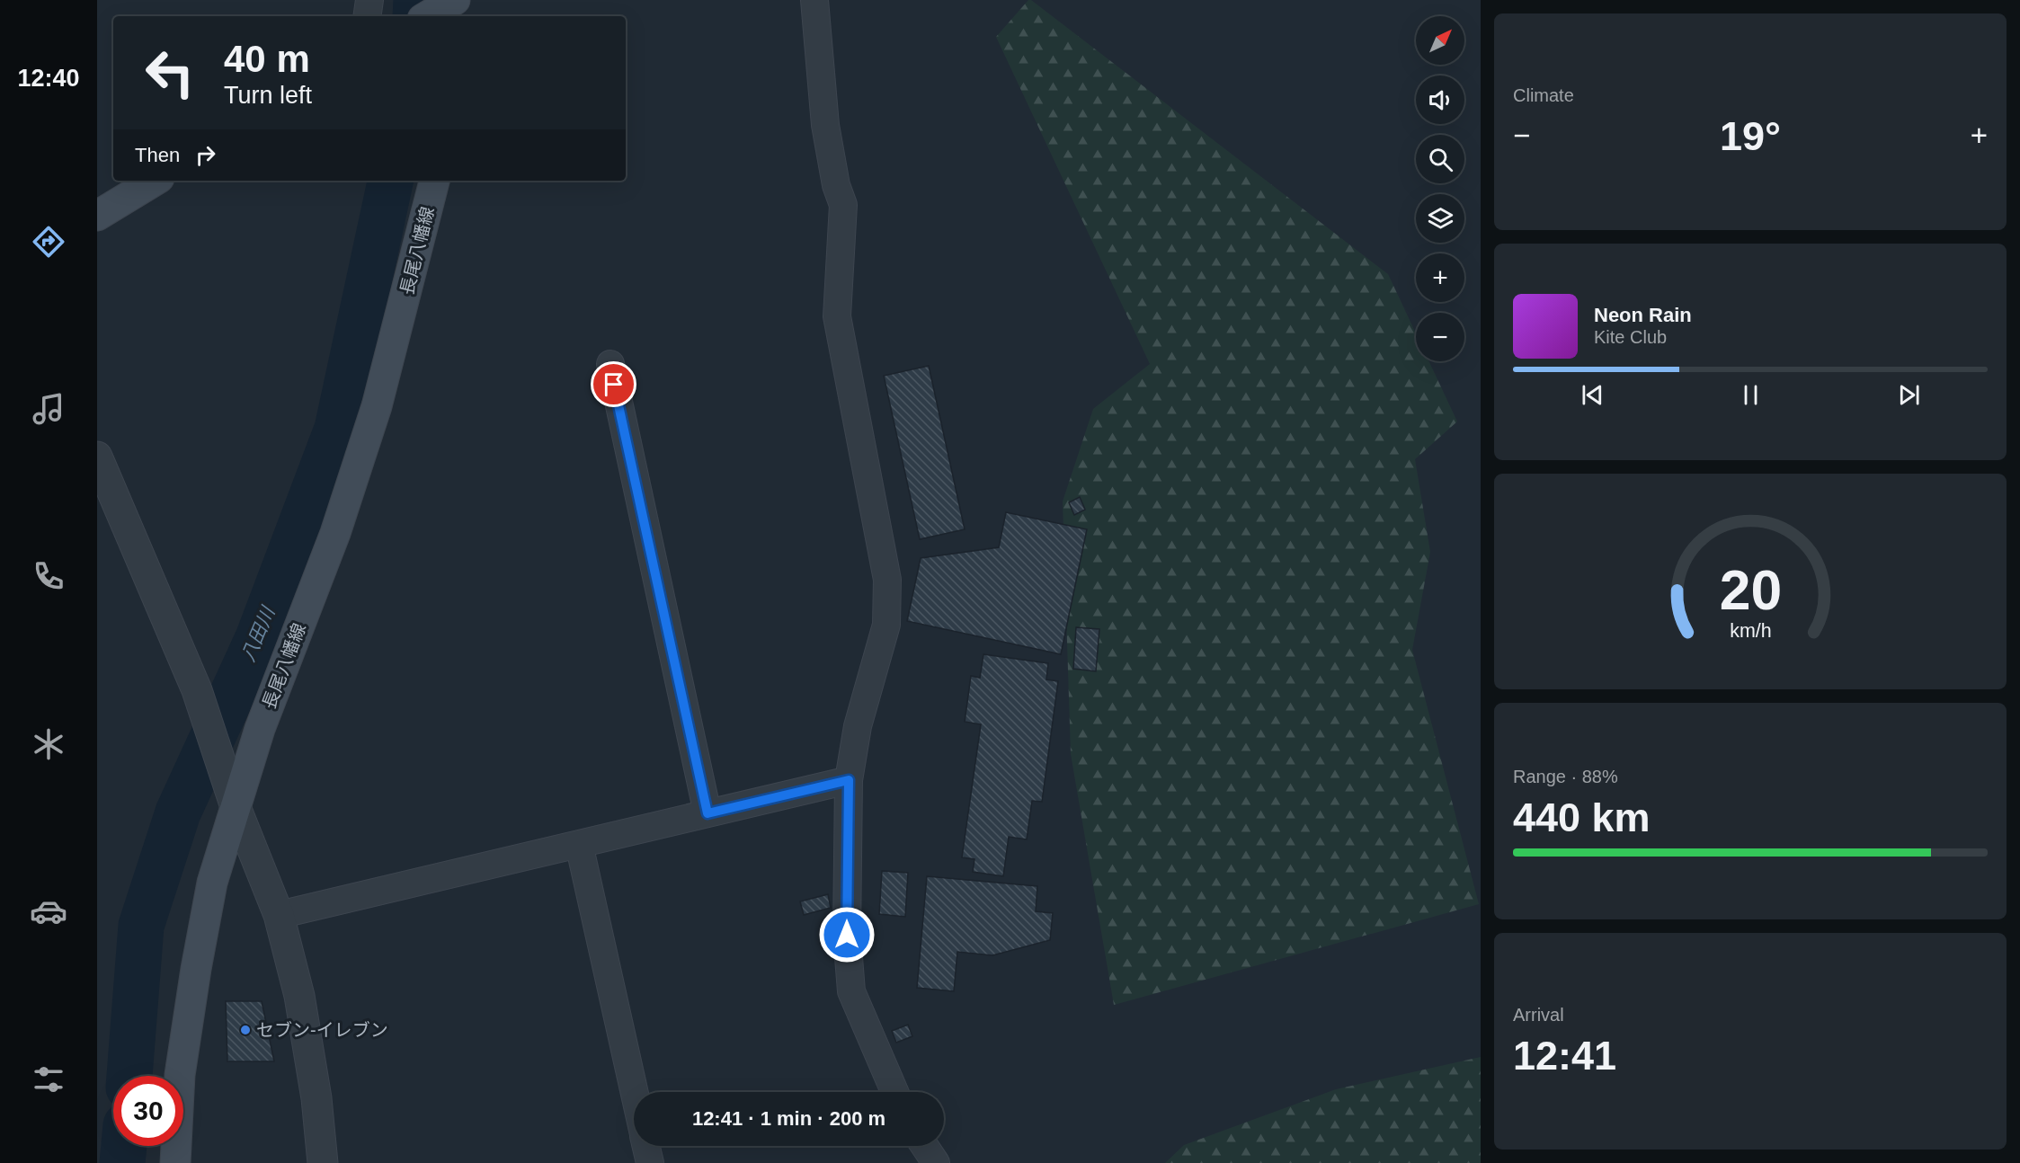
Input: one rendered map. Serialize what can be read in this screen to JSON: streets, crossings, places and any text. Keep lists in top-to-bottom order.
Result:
{
  "streets": {
    "main road": ["長尾八幡線"]
  },
  "water": ["八田川"],
  "places": ["セブン-イレブン"],
  "north": "top right",
  "page": {
    "tabs": "12:40",
    "tile": [
      "Climate",
      ["Range · 88%", "440 km"],
      ["Arrival", "12:41"]
    ],
    "map_buttons": ["+", "−"],
    "turn": ["40 m", "Turn left"],
    "heat": ["−", "19°", "+"],
    "then": "Then",
    "song": ["Neon Rain", "Kite Club"],
    "limit": "30",
    "trip": "12:41 · 1 min · 200 m",
    "gauge": ["20", "km/h"]
  }
}
